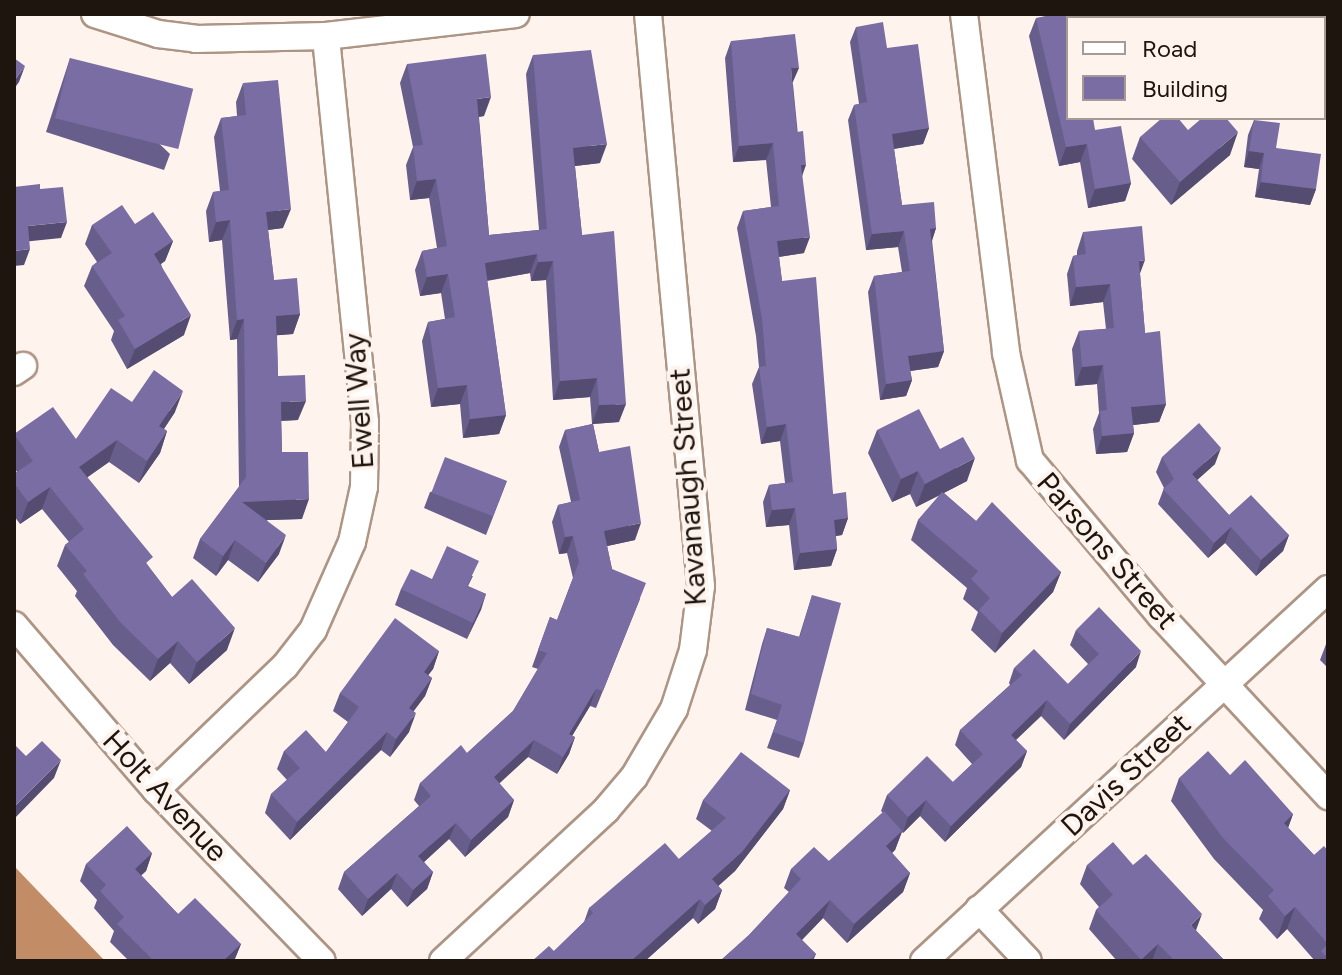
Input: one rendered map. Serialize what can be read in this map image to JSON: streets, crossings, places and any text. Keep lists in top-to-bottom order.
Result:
{
  "streets": {
    "street": [
      "Ewell Way",
      "Kavanaugh Street",
      "Parsons Street",
      "Davis Street",
      "Holt Avenue"
    ]
  },
  "crossings": [
    ["Ewell Way", "Holt Avenue"],
    ["Parsons Street", "Davis Street"]
  ],
  "legend": ["Road", "Building"]
}
